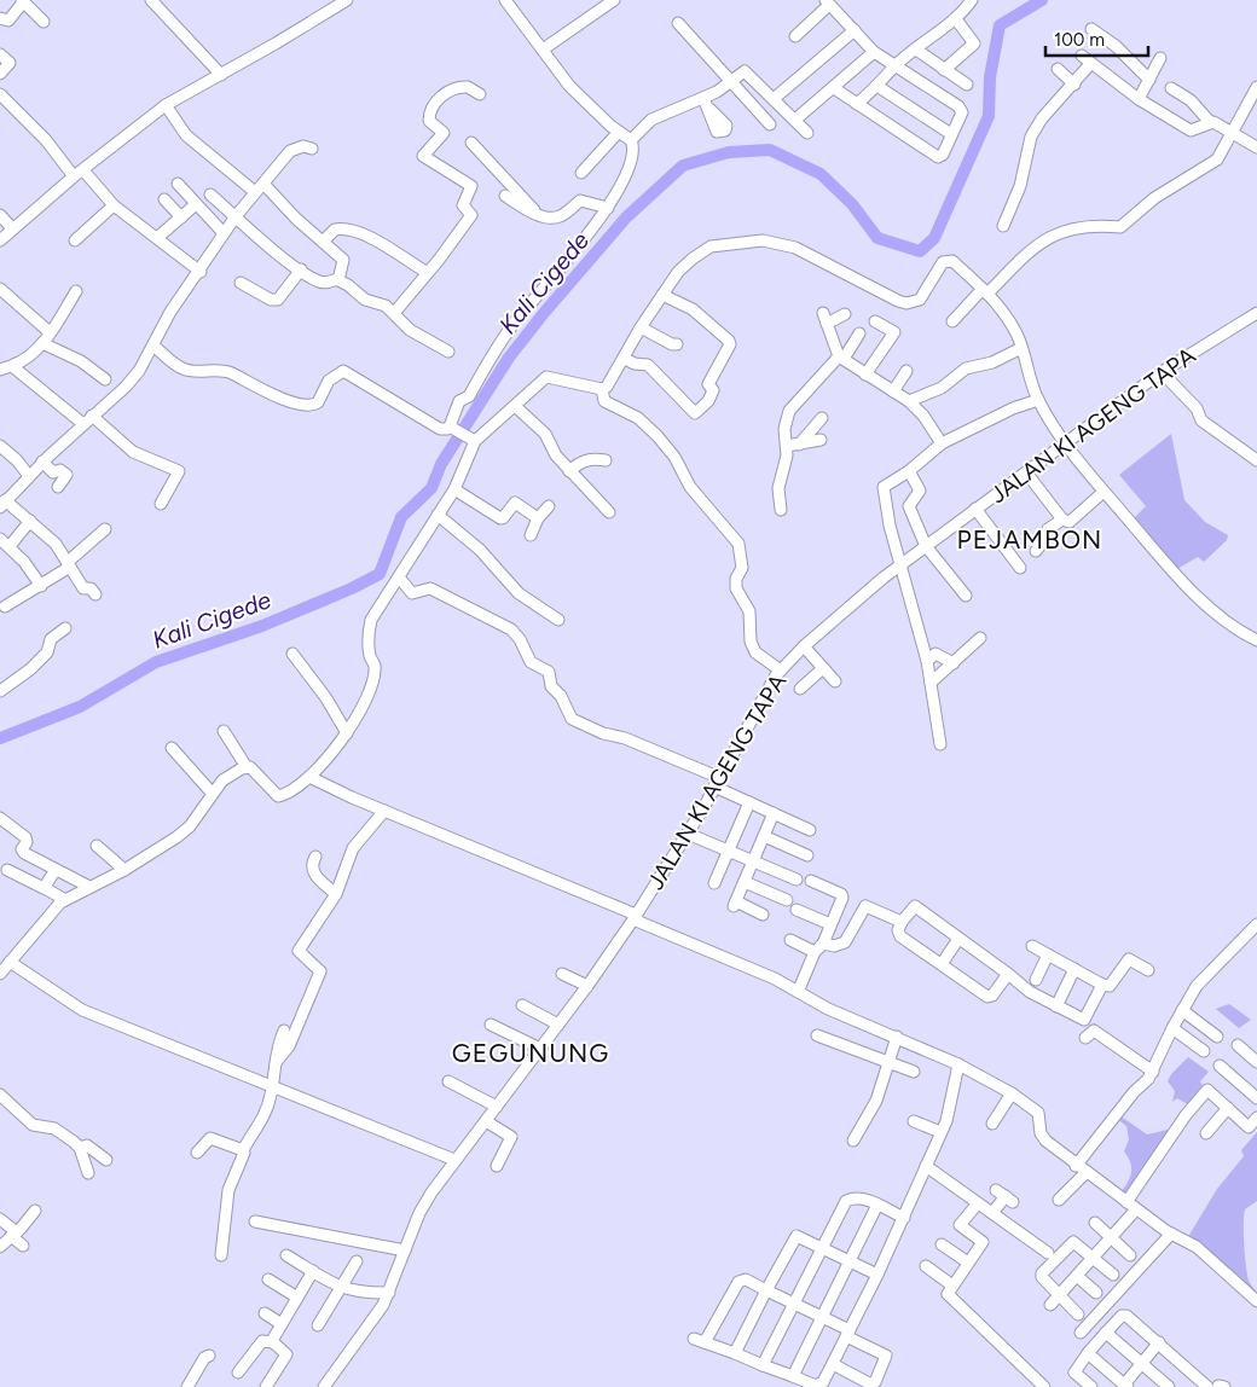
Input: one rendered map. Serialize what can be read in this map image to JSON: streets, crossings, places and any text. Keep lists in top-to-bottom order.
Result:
{
  "streets": {
    "street": ["JALAN KI AGENG TAPA"]
  },
  "districts": ["PEJAMBON", "GEGUNUNG"],
  "water": ["Kali Cigede"],
  "scale_bar": "100 m"
}
